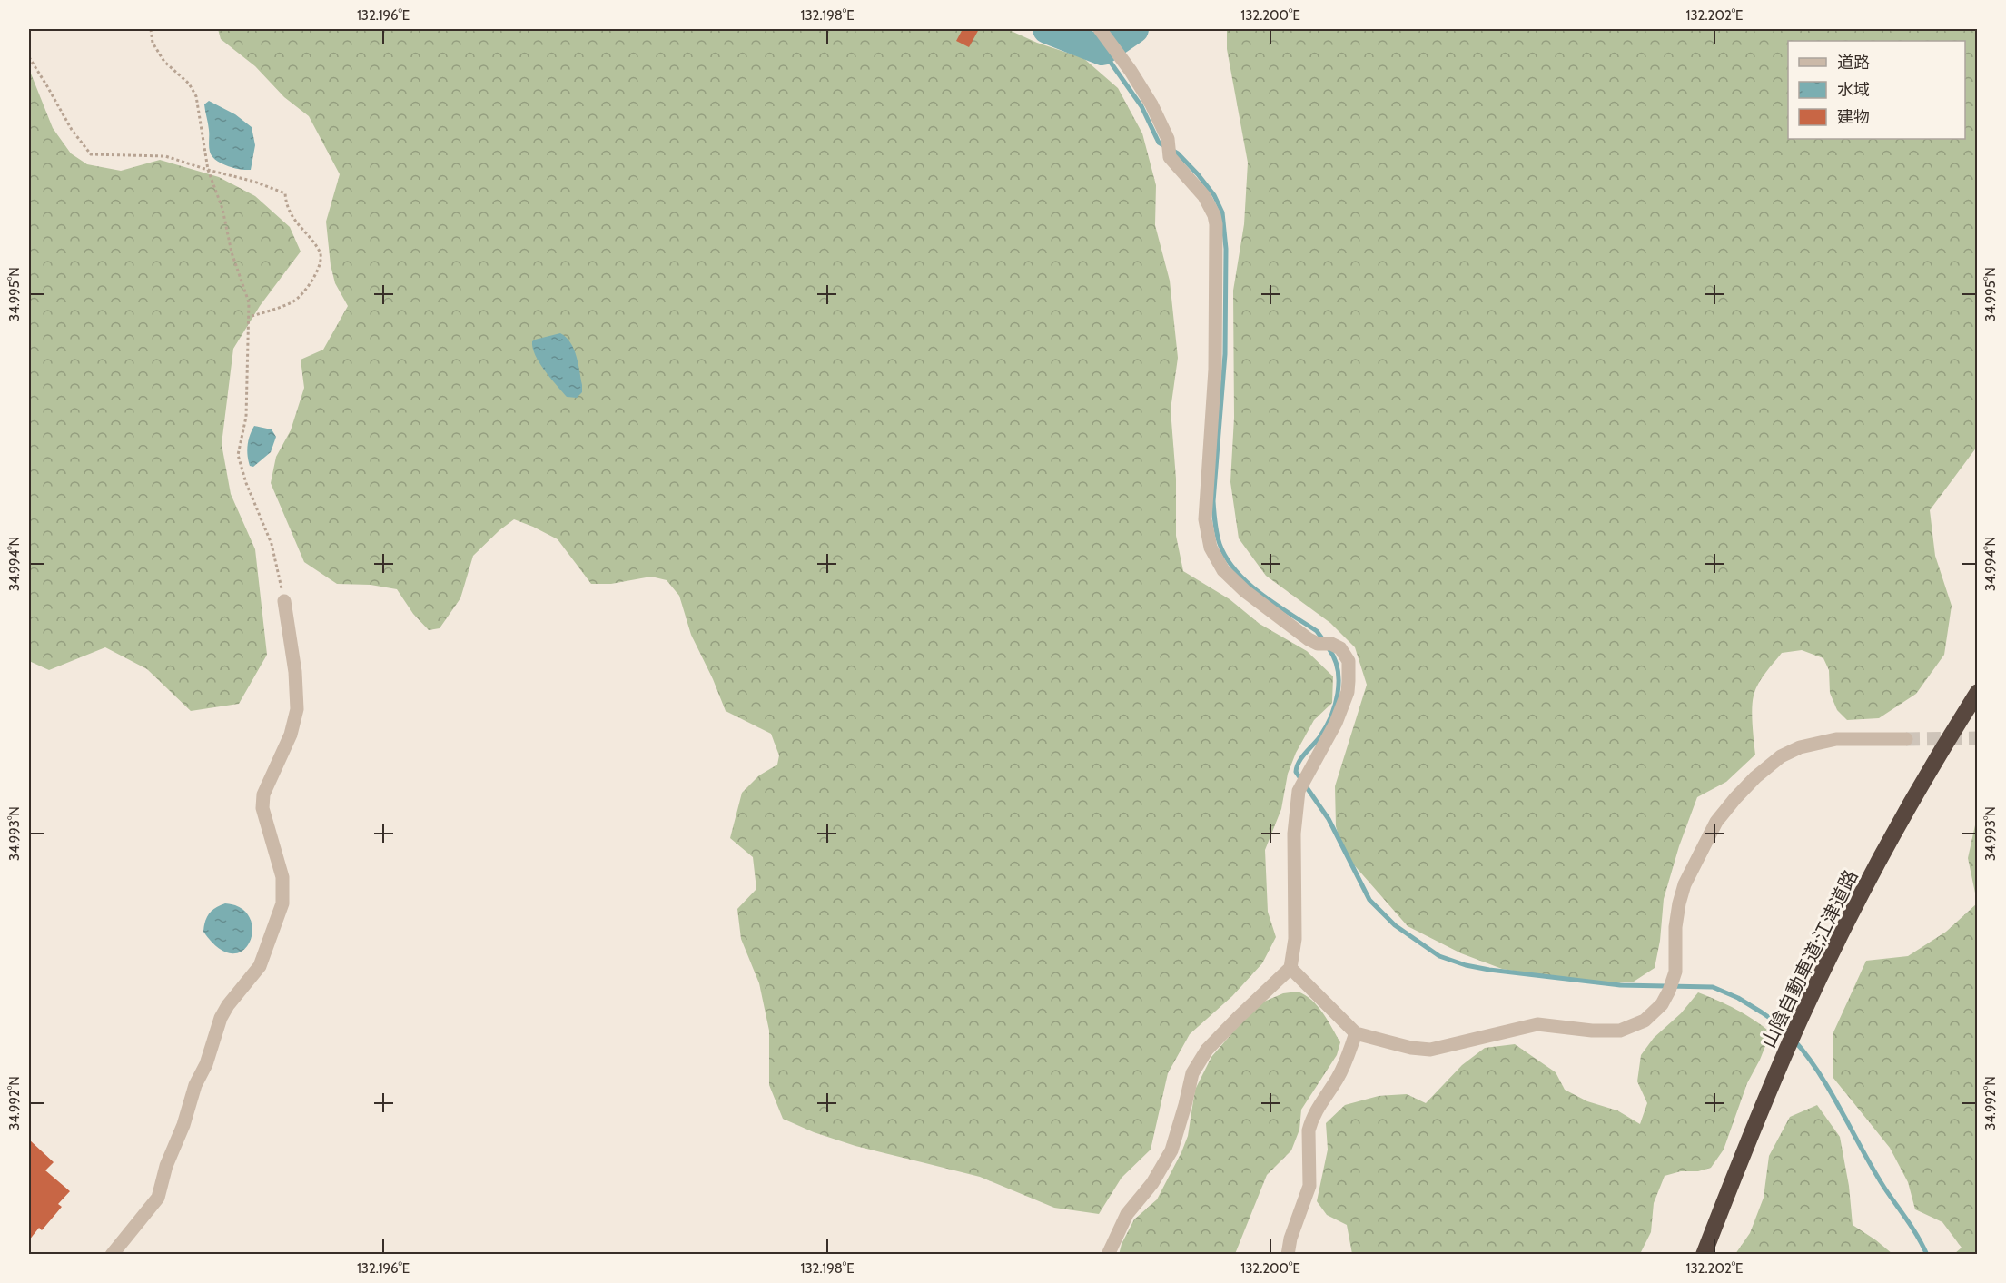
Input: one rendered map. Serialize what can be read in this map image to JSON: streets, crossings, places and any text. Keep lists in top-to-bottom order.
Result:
{
  "streets": {
    "highway": ["山陰自動車道;江津道路"]
  },
  "legend": ["道路", "水域", "建物"],
  "coordinates": [
    "132.196°E",
    "132.198°E",
    "132.200°E",
    "132.202°E",
    "34.995°N",
    "34.994°N",
    "34.993°N",
    "34.992°N"
  ]
}
